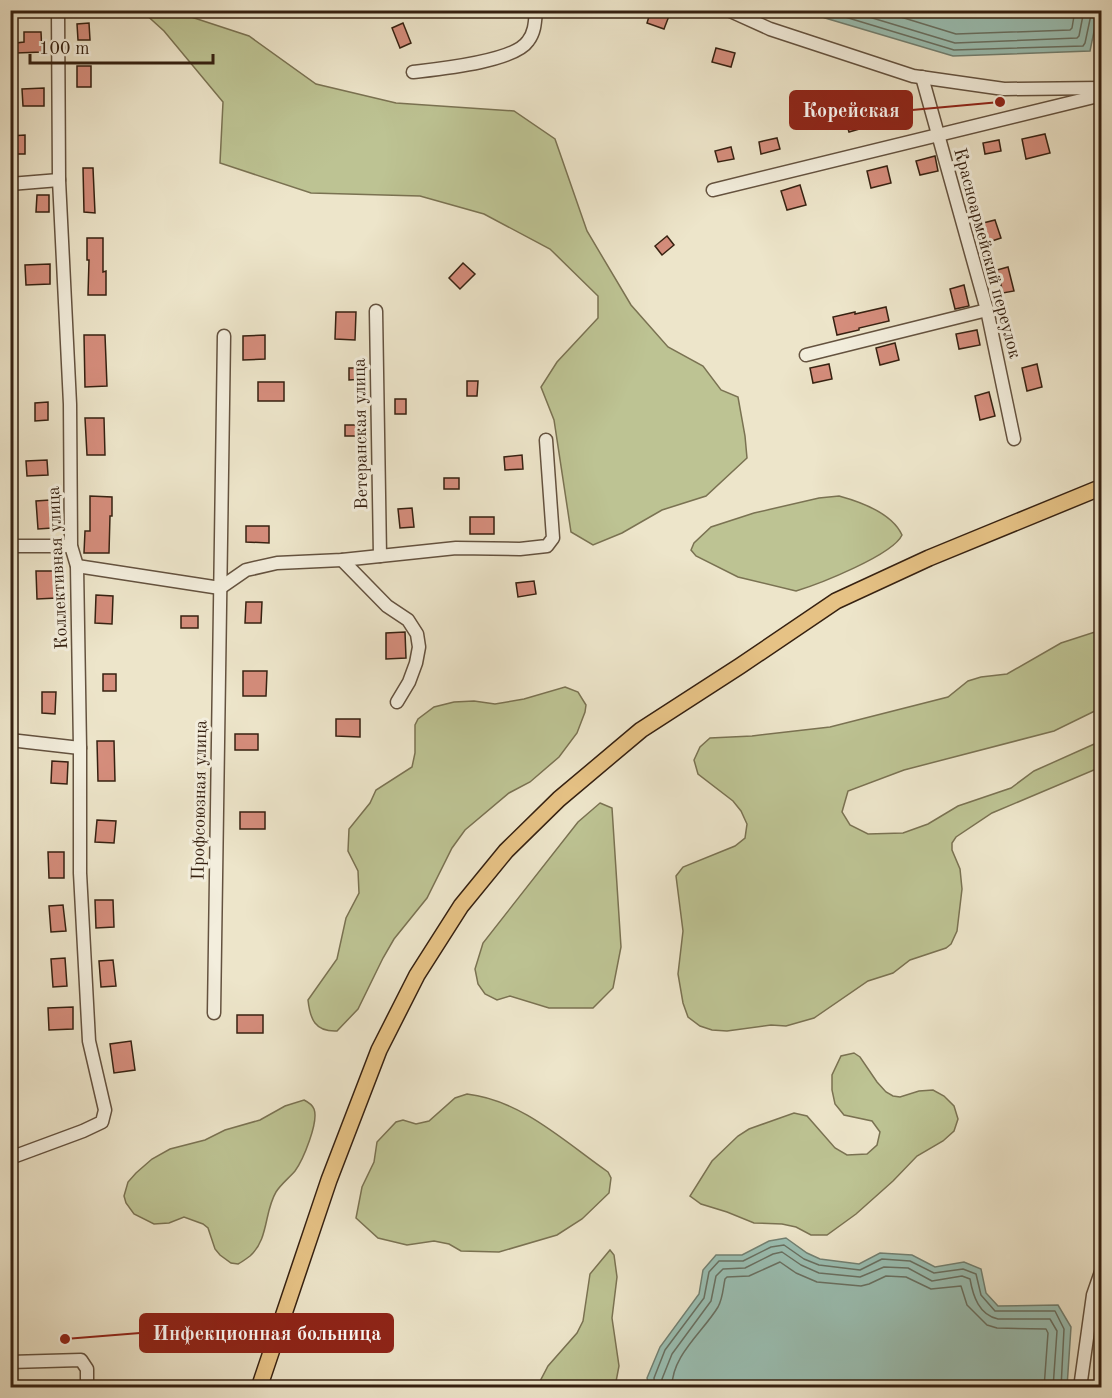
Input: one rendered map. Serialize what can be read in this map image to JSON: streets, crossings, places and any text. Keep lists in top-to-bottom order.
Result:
{
  "streets": {
    "street": [
      "Красноармейский переулок",
      "Ветеранская улица",
      "Коллективная улица",
      "Профсоюзная улица"
    ]
  },
  "places": ["Корейская", "Инфекционная больница"],
  "scale_bar": "100 m"
}
